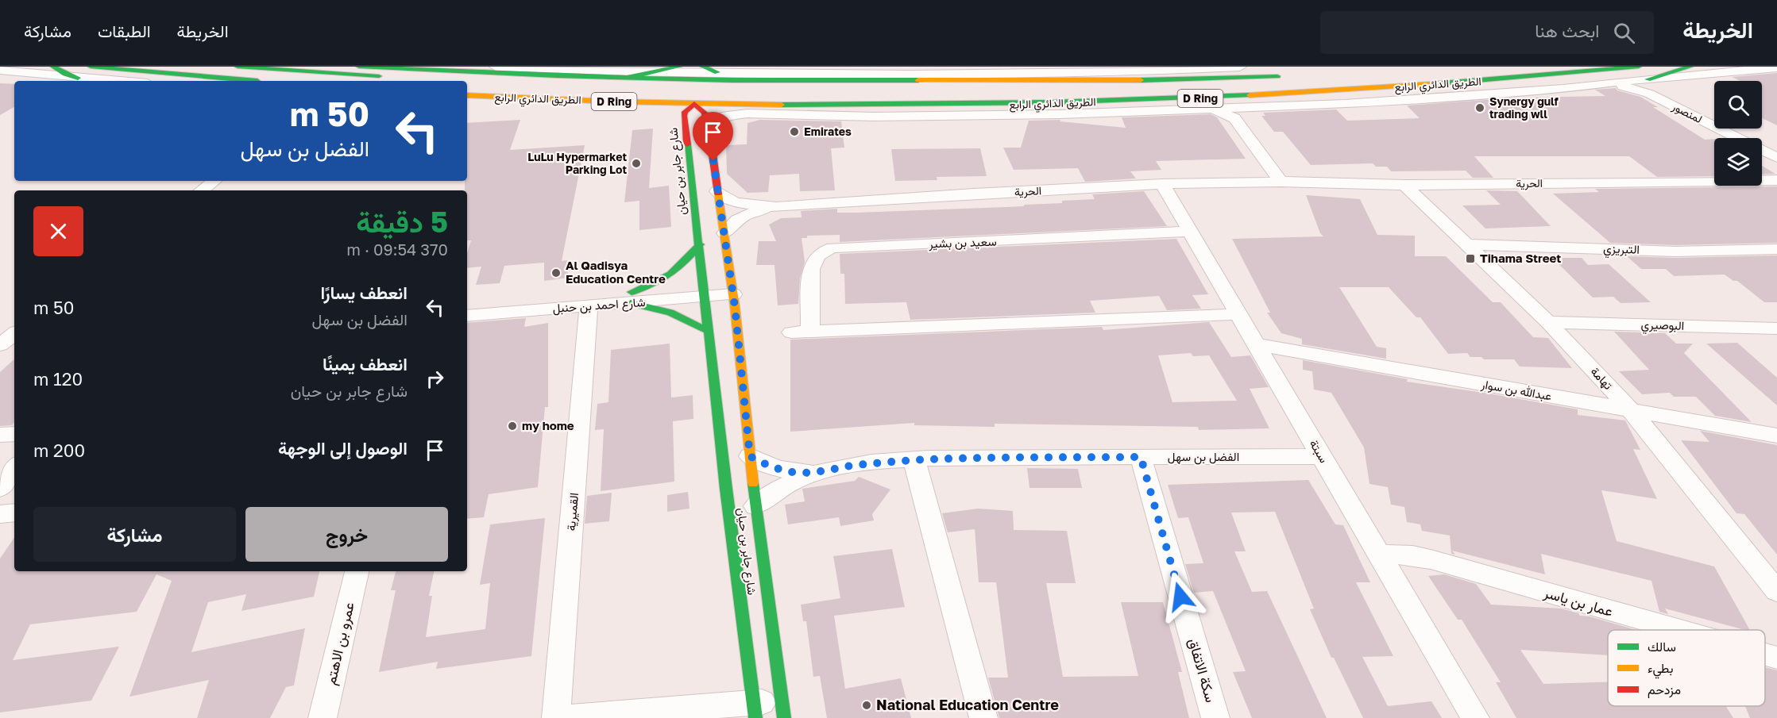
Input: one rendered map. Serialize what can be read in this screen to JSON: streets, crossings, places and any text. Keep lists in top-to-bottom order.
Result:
{
  "streets": {
    "main road": ["الطريق الدائري الرابع", "D Ring", "شارع جابر بن حيان"],
    "street": [
      "لمنصور",
      "الحرية",
      "سعيد بن بشير",
      "التبريزي",
      "شارع احمد بن حنبل",
      "البوصيري",
      "تهامة",
      "عبدالله بن سوار",
      "سبتة",
      "الفضل بن سهل",
      "القميرية",
      "عمار بن ياسر",
      "عمرو بن الاهتم",
      "سكة الاتفاق"
    ]
  },
  "crossings": [
    ["الطريق الدائري الرابع", "لمنصور"],
    ["الطريق الدائري الرابع", "شارع جابر بن حيان"],
    ["شارع جابر بن حيان", "الحرية"],
    ["شارع جابر بن حيان", "شارع احمد بن حنبل"],
    ["شارع جابر بن حيان", "الفضل بن سهل"],
    ["الحرية", "تهامة"],
    ["الحرية", "سبتة"],
    ["سعيد بن بشير", "سبتة"],
    ["التبريزي", "تهامة"],
    ["شارع احمد بن حنبل", "القميرية"],
    ["البوصيري", "تهامة"],
    ["تهامة", "عبدالله بن سوار"],
    ["عبدالله بن سوار", "سبتة"],
    ["سبتة", "الفضل بن سهل"],
    ["سبتة", "عمار بن ياسر"],
    ["الفضل بن سهل", "سكة الاتفاق"]
  ],
  "places": {
    "other": [
      "Synergy gulf trading wll",
      "Emirates",
      "LuLu Hypermarket Parking Lot",
      "Al Qadisya Education Centre",
      "my home",
      "National Education Centre"
    ],
    "transit": ["Tihama Street"]
  },
  "legend": ["سالك", "بطيء", "مزدحم"],
  "page": {
    "header": "الخريطة",
    "search": "ابحث هنا",
    "nav": ["الخريطة", "الطبقات", "مشاركة"],
    "turn": ["50 m", "الفضل بن سهل"],
    "heading": ["5 دقيقة", "370 m · 09:54"],
    "list": [
      {
        "name": "انعطف يسارًا",
        "note": "الفضل بن سهل",
        "value": "50 m"
      },
      {
        "name": "انعطف يمينًا",
        "note": "شارع جابر بن حيان",
        "value": "120 m"
      },
      {
        "name": "الوصول إلى الوجهة",
        "value": "200 m"
      }
    ],
    "buttons": ["خروج", "مشاركة"]
  }
}
